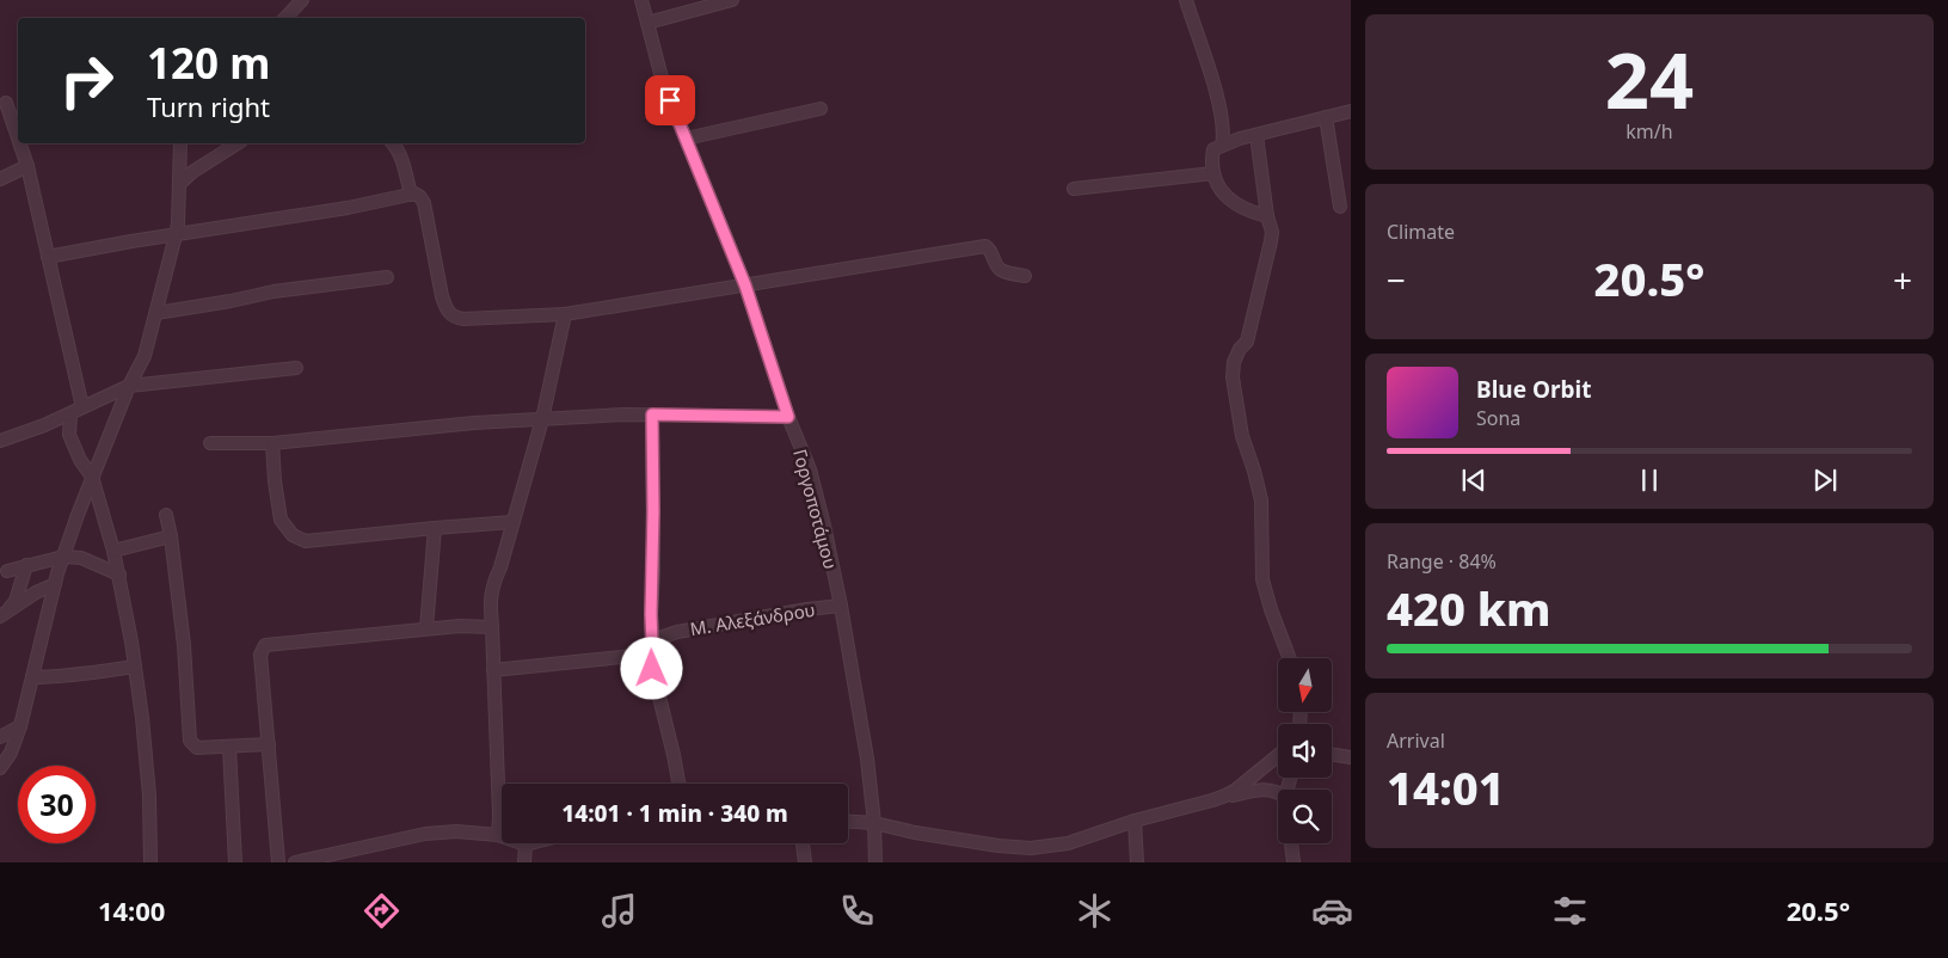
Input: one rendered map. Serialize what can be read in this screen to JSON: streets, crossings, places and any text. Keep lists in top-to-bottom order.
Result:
{
  "streets": {
    "street": ["Γοργοποτάμου", "Μ. Αλεξάνδρου"]
  },
  "crossings": [
    ["Γοργοποτάμου", "Μ. Αλεξάνδρου"]
  ],
  "north": "bottom",
  "page": {
    "tile": [
      ["24", "km/h"],
      "Climate",
      ["Range · 84%", "420 km"],
      ["Arrival", "14:01"]
    ],
    "turn": ["120 m", "Turn right"],
    "heat": ["−", "20.5°", "+"],
    "song": ["Blue Orbit", "Sona"],
    "limit": "30",
    "trip": "14:01 · 1 min · 340 m",
    "tabs": ["14:00", "20.5°"]
  }
}
